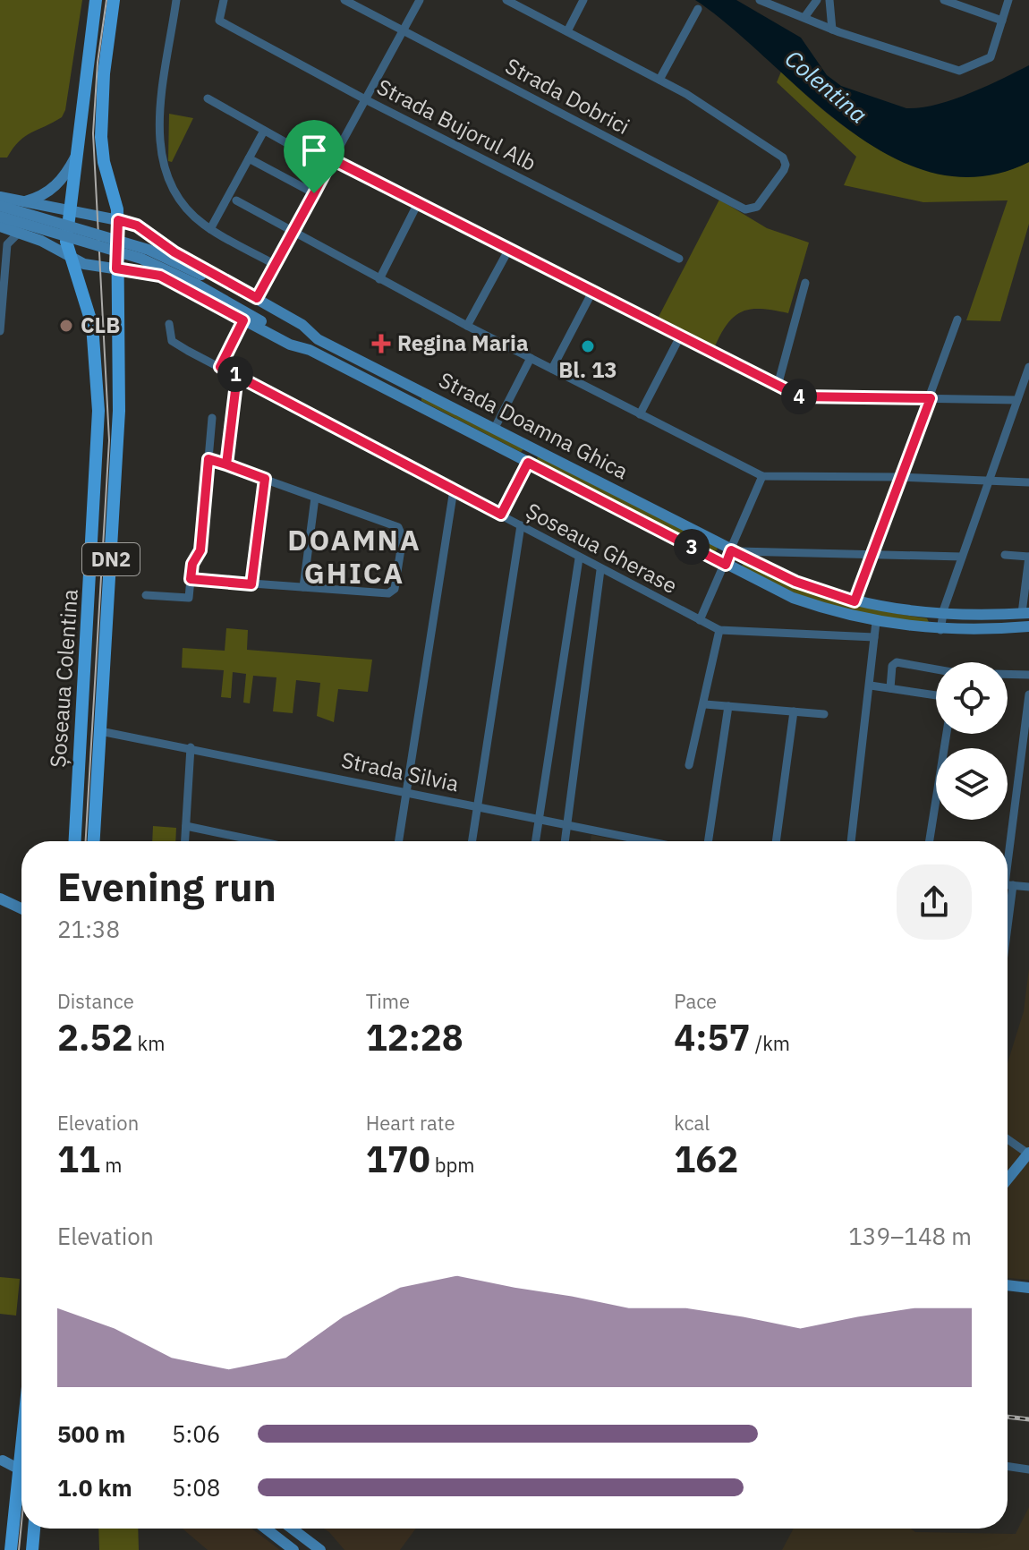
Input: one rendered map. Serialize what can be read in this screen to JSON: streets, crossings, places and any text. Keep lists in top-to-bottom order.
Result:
{
  "streets": {
    "main road": ["Strada Doamna Ghica", "DN2", "Șoseaua Colentina"],
    "street": [
      "Strada Dobrici",
      "Strada Bujorul Alb",
      "Șoseaua Gherase",
      "Strada Silvia"
    ]
  },
  "crossings": [
    ["Strada Doamna Ghica", "Șoseaua Colentina"],
    ["Șoseaua Colentina", "Strada Silvia"]
  ],
  "districts": ["DOAMNA GHICA"],
  "water": ["Colentina"],
  "places": {
    "other": ["CLB", "Bl. 13"],
    "health": ["Regina Maria"]
  },
  "page": {
    "pins": ["1", "4", "3"],
    "heading": ["Evening run", "21:38"],
    "stats": [
      ["Distance", "2.52 km"],
      ["Time", "12:28"],
      ["Pace", "4:57 /km"],
      ["Elevation", "11 m"],
      ["Heart rate", "170 bpm"],
      ["kcal", "162"]
    ],
    "chart": ["Elevation", "139–148 m"],
    "list": [
      {
        "name": "500 m",
        "note": "5:06"
      },
      {
        "name": "1.0 km",
        "note": "5:08"
      }
    ]
  }
}
